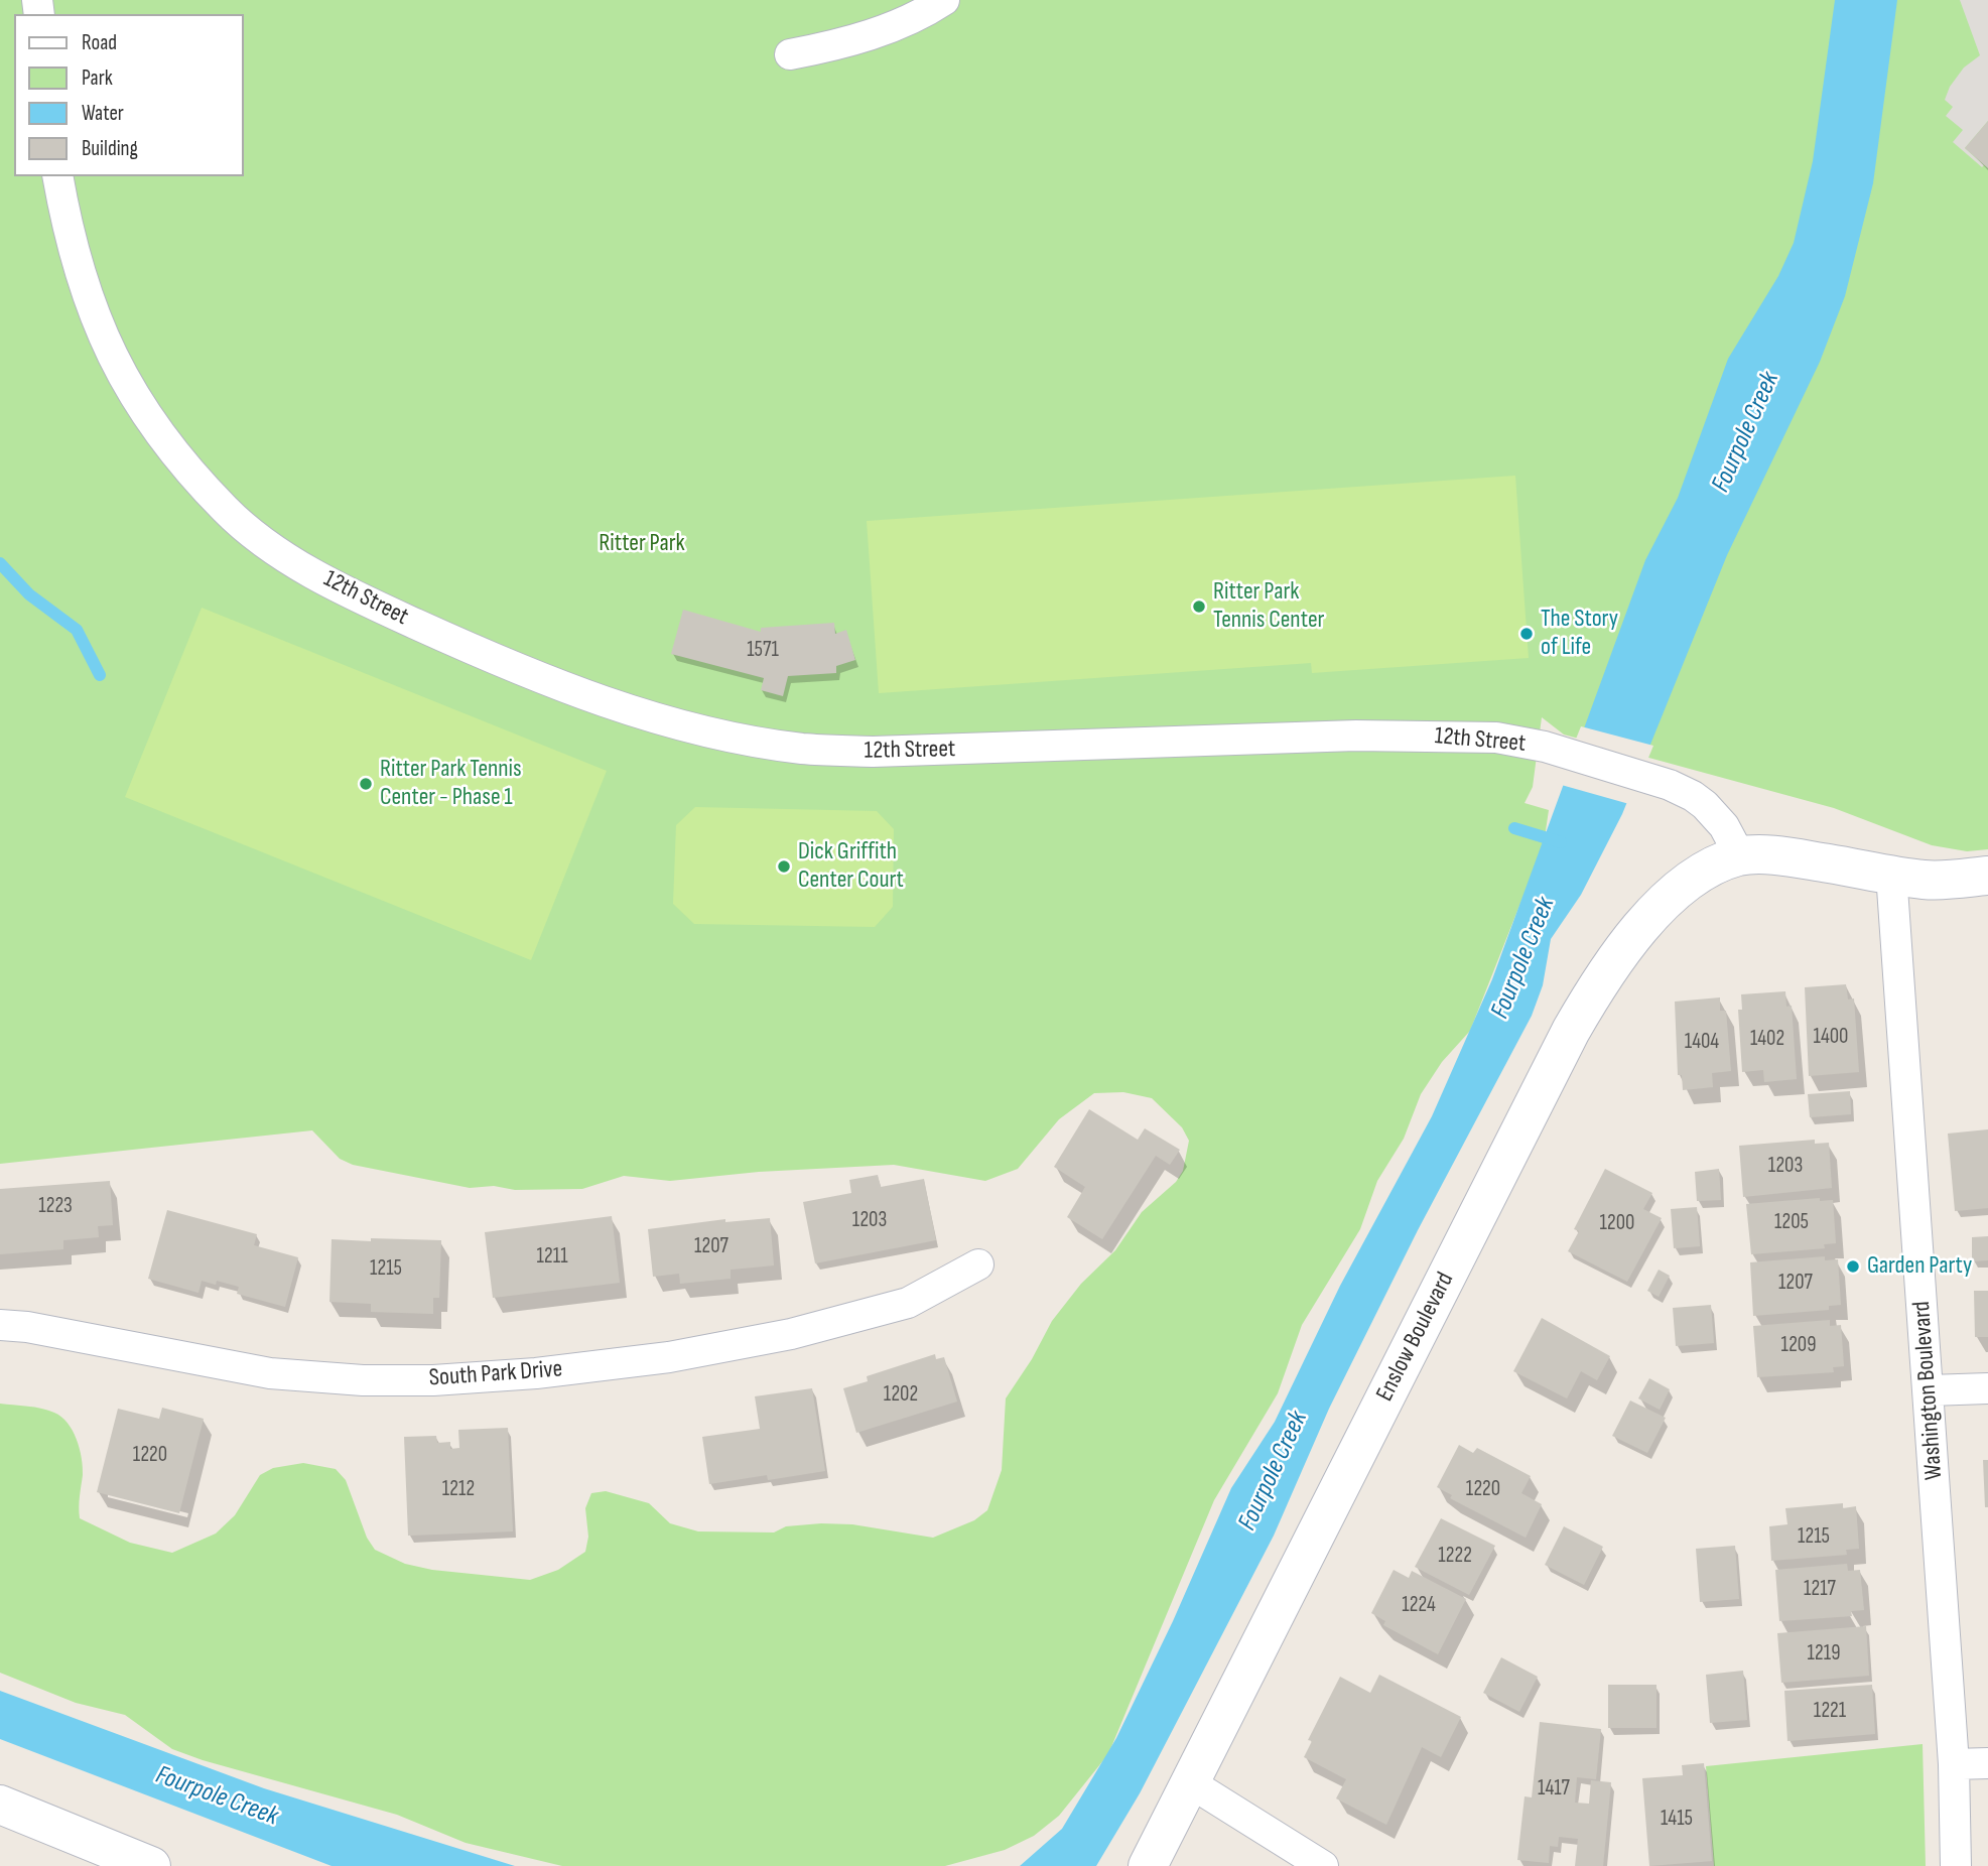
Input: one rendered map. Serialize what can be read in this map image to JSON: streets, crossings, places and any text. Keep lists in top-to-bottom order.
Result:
{
  "streets": {
    "street": [
      "12th Street",
      "Enslow Boulevard",
      "South Park Drive",
      "Washington Boulevard"
    ]
  },
  "crossings": [
    ["12th Street", "Enslow Boulevard"]
  ],
  "water": ["Fourpole Creek"],
  "parks": ["Ritter Park"],
  "places": [
    "Ritter Park Tennis Center",
    "The Story of Life",
    "Ritter Park Tennis Center - Phase 1",
    "Dick Griffith Center Court",
    "Garden Party"
  ],
  "house_numbers": [
    "1571",
    "1400",
    "1402",
    "1404",
    "1203",
    "1223",
    "1203",
    "1205",
    "1200",
    "1207",
    "1211",
    "1215",
    "1207",
    "1209",
    "1202",
    "1220",
    "1212",
    "1220",
    "1215",
    "1222",
    "1217",
    "1224",
    "1219",
    "1221",
    "1417",
    "1415"
  ],
  "legend": [
    "Road",
    "Park",
    "Water",
    "Building"
  ]
}
